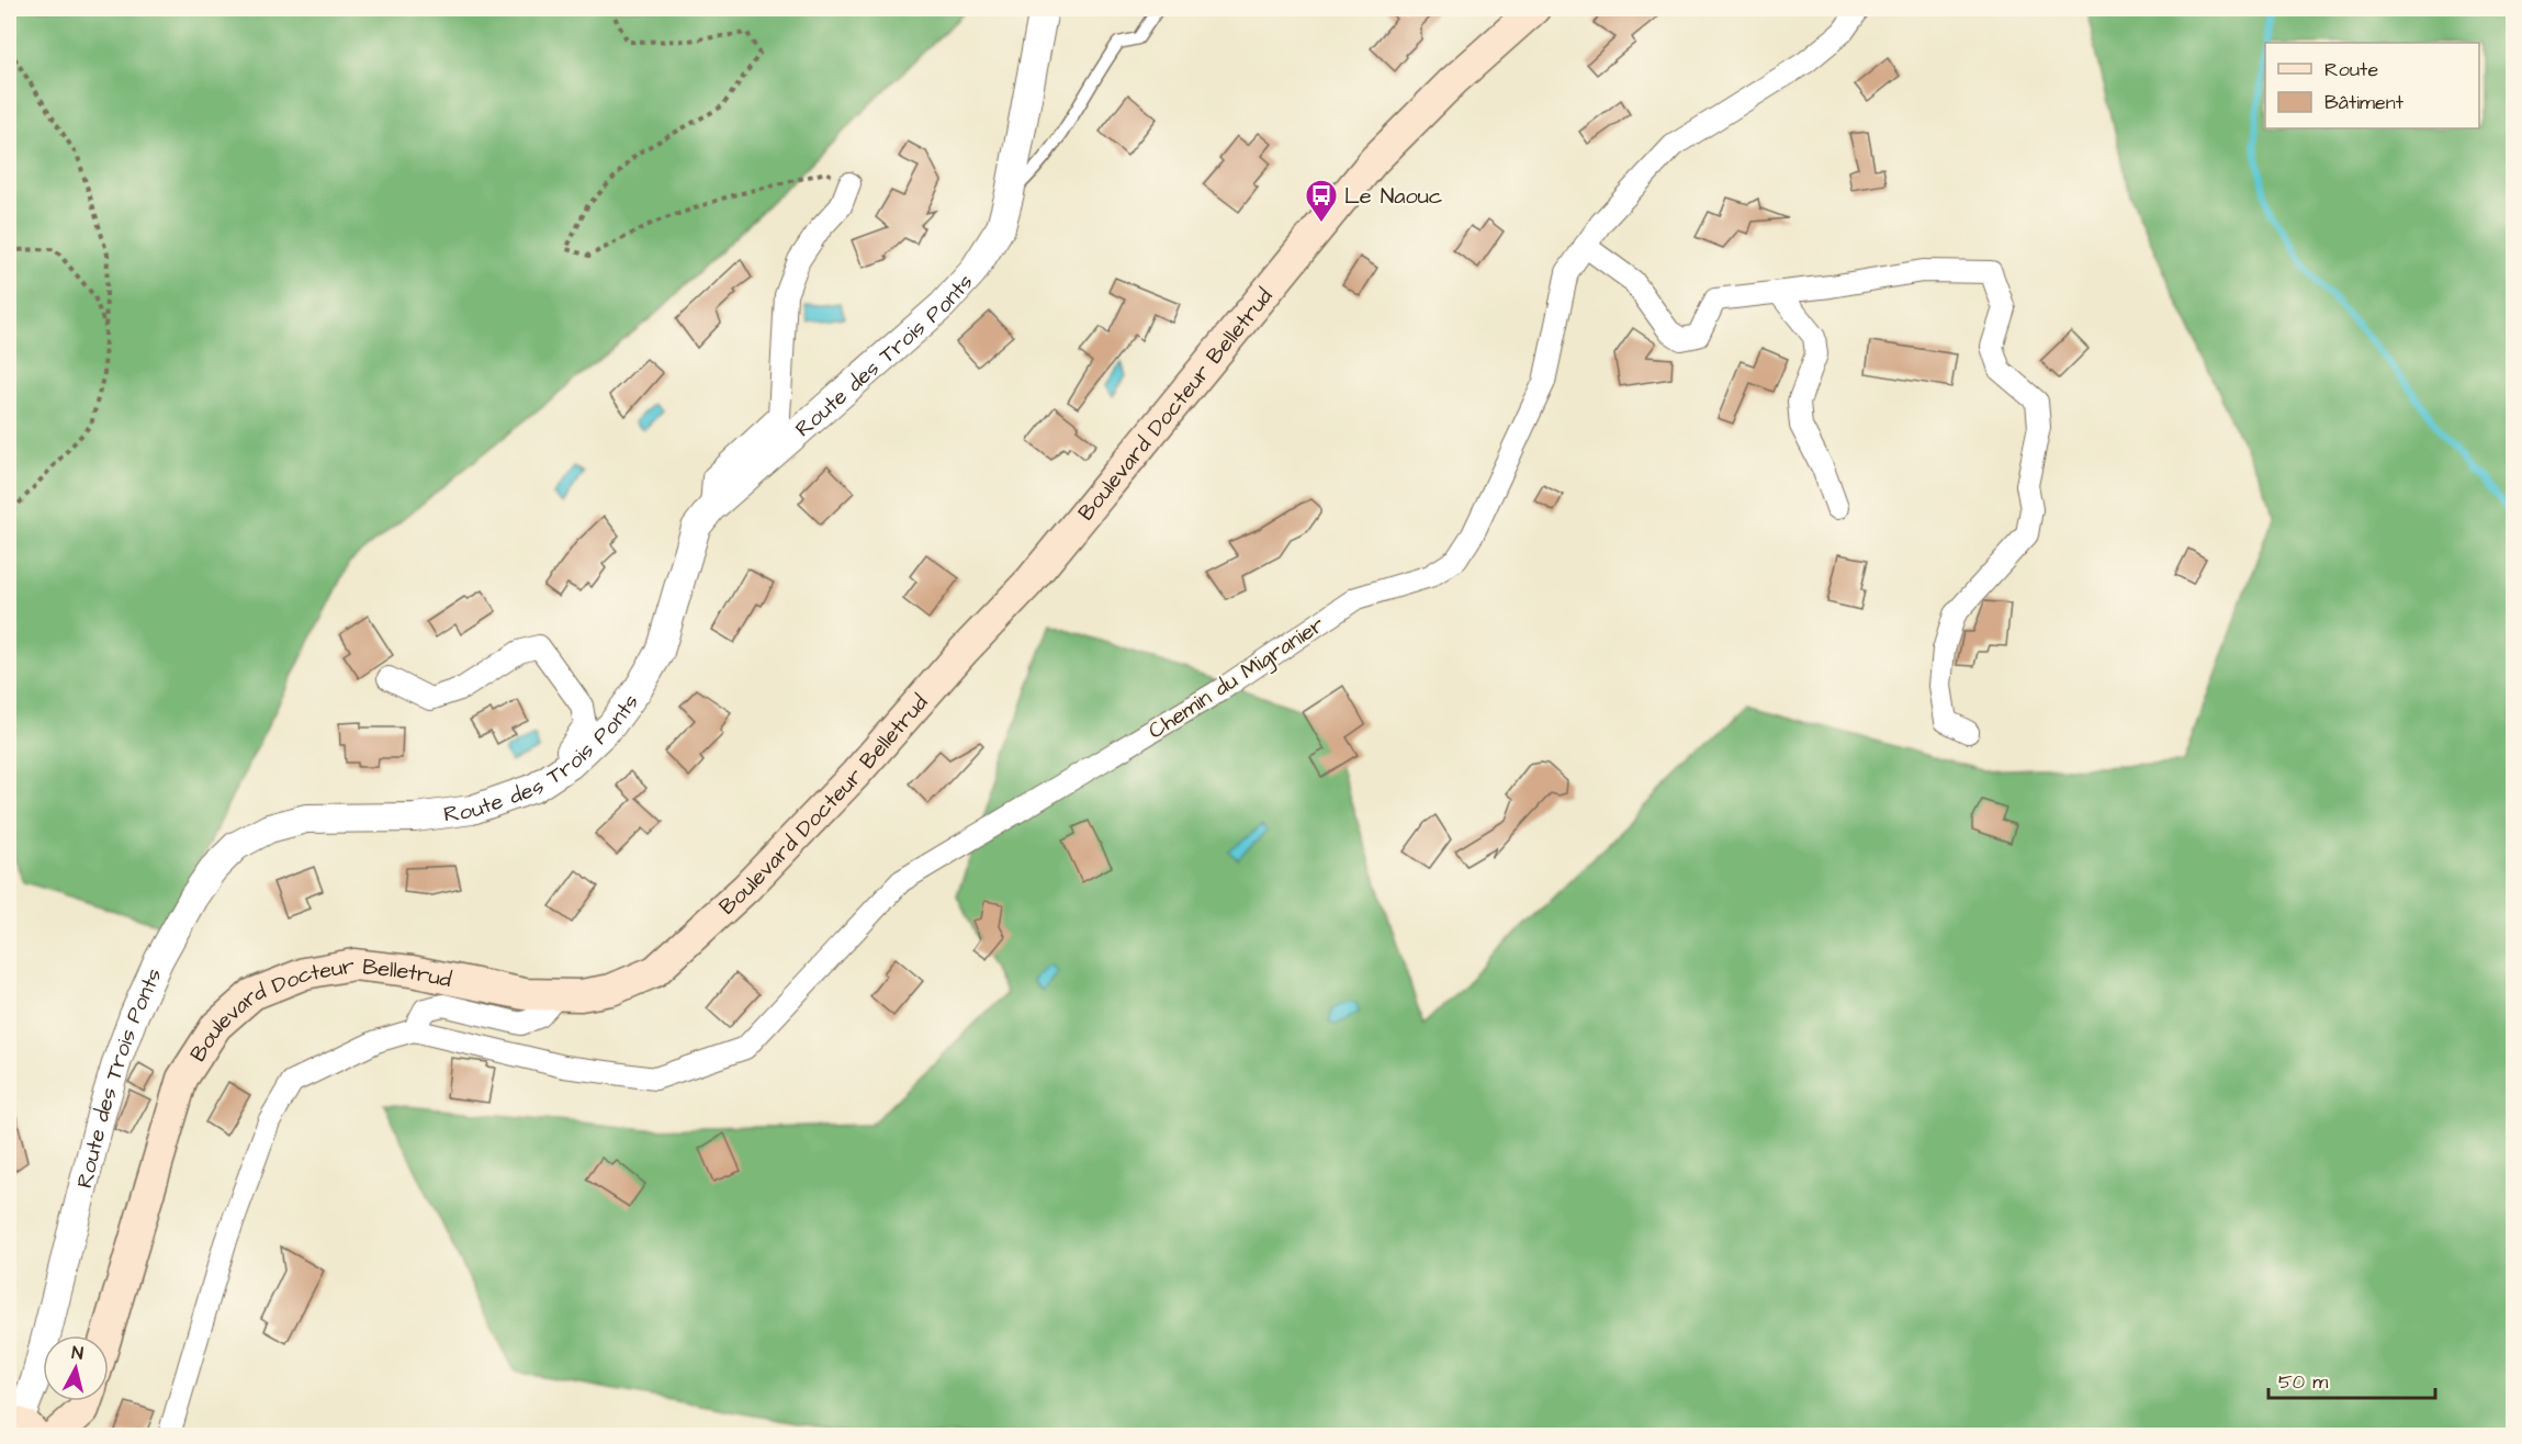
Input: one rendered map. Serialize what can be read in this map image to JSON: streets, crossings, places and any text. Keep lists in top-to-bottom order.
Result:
{
  "streets": {
    "main road": ["Boulevard Docteur Belletrud"],
    "street": ["Route des Trois Ponts", "Chemin du Migranier"]
  },
  "places": {
    "bus stop": ["Le Naouc"]
  },
  "legend": ["Route", "Bâtiment"],
  "scale_bar": "50 m",
  "north": "top"
}
